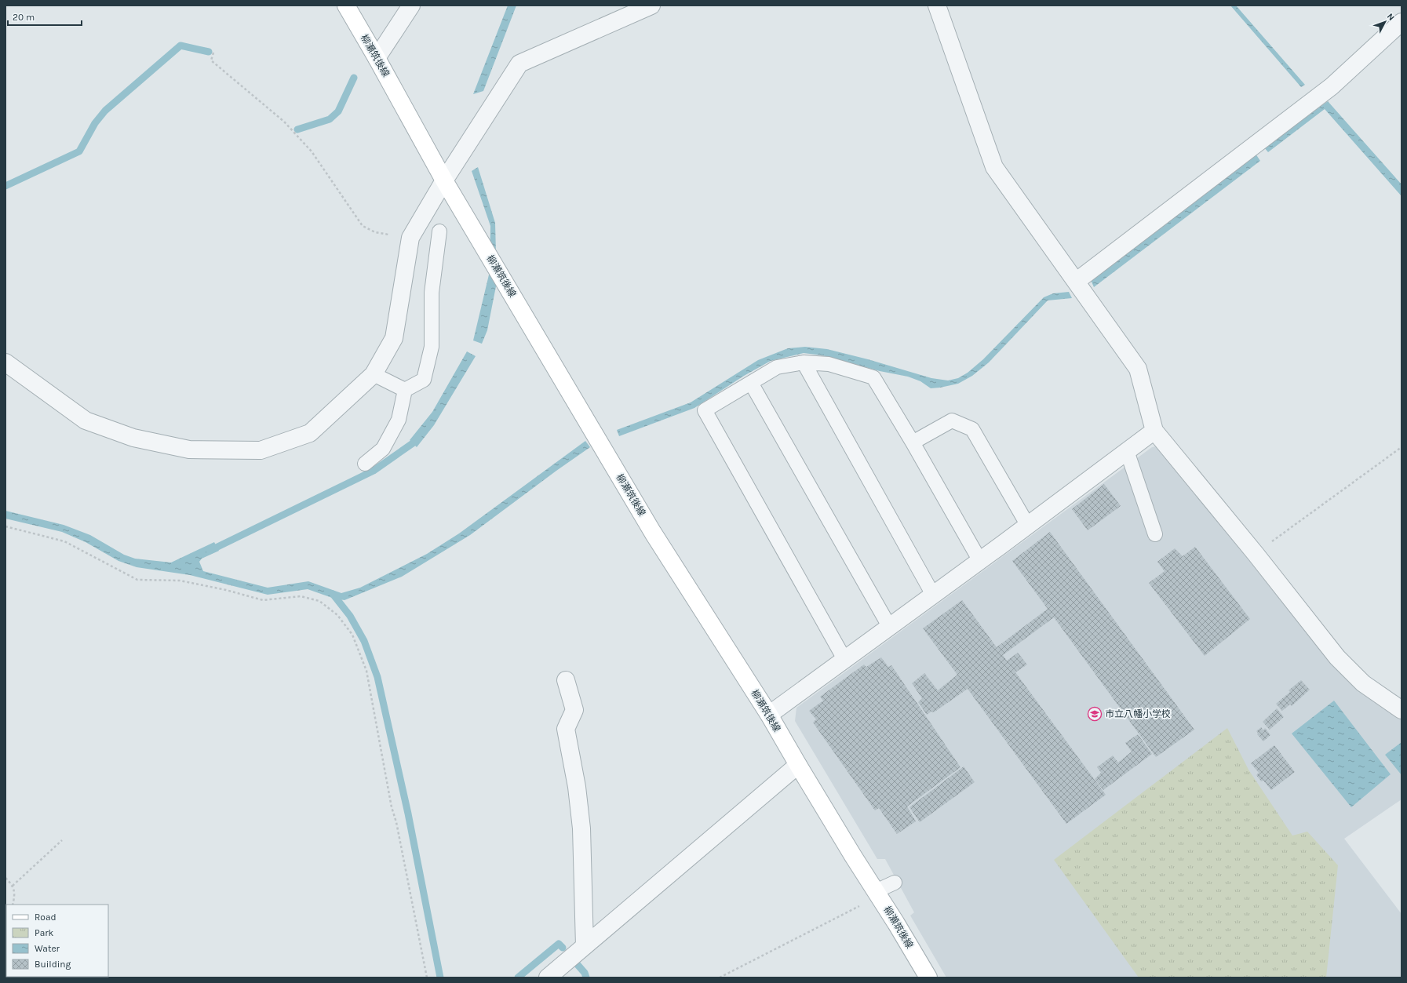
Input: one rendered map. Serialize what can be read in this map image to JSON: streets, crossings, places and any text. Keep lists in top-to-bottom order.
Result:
{
  "streets": {
    "main road": ["柳瀬筑後線"]
  },
  "places": {
    "school or university": ["市立八幡小学校"]
  },
  "legend": [
    "Road",
    "Park",
    "Water",
    "Building"
  ],
  "scale_bar": "20 m",
  "north": "top right"
}
